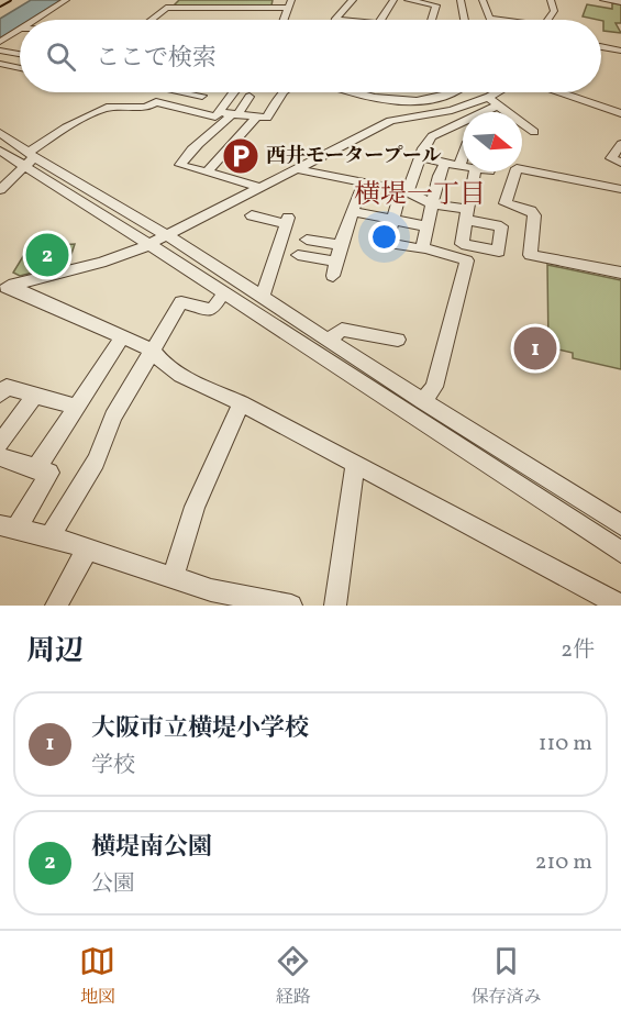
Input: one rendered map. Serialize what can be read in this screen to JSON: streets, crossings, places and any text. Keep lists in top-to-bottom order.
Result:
{
  "districts": ["横堤一丁目"],
  "places": {
    "parking": ["西井モータープール"]
  },
  "north": "right",
  "page": {
    "search": "ここで検索",
    "pins": ["2", "1"],
    "heading": ["周辺", "2件"],
    "list": [
      {
        "mark": "1",
        "name": "大阪市立横堤小学校",
        "note": "学校",
        "value": "110 m"
      },
      {
        "mark": "2",
        "name": "横堤南公園",
        "note": "公園",
        "value": "210 m"
      }
    ],
    "nav": ["地図", "経路", "保存済み"]
  }
}
